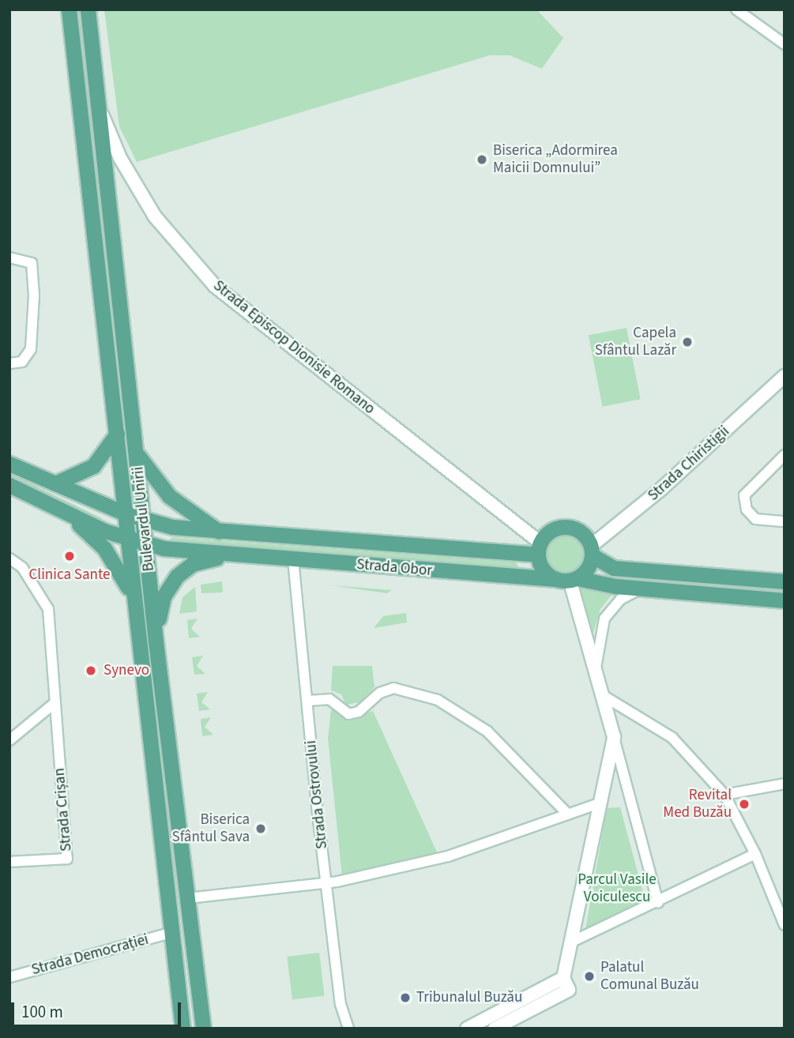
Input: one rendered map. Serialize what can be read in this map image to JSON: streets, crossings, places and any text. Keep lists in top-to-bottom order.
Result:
{
  "streets": {
    "main road": ["Bulevardul Unirii", "Strada Obor"],
    "street": [
      "Strada Episcop Dionisie Romano",
      "Strada Chiristigii",
      "Strada Ostrovului",
      "Strada Crișan",
      "Strada Democrației"
    ]
  },
  "crossings": [
    ["Strada Episcop Dionisie Romano", "Strada Chiristigii"],
    ["Strada Episcop Dionisie Romano", "Bulevardul Unirii"],
    ["Strada Episcop Dionisie Romano", "Strada Obor"],
    ["Strada Chiristigii", "Strada Obor"],
    ["Bulevardul Unirii", "Strada Obor"],
    ["Bulevardul Unirii", "Strada Democrației"],
    ["Strada Obor", "Strada Ostrovului"]
  ],
  "parks": ["Parcul Vasile Voiculescu"],
  "places": [
    "Biserica „Adormirea Maicii Domnului”",
    "Capela Sfântul Lazăr",
    "Clinica Sante",
    "Synevo",
    "Revital Med Buzău",
    "Biserica Sfântul Sava",
    "Palatul Comunal Buzău",
    "Tribunalul Buzău"
  ],
  "scale_bar": "100 m"
}
